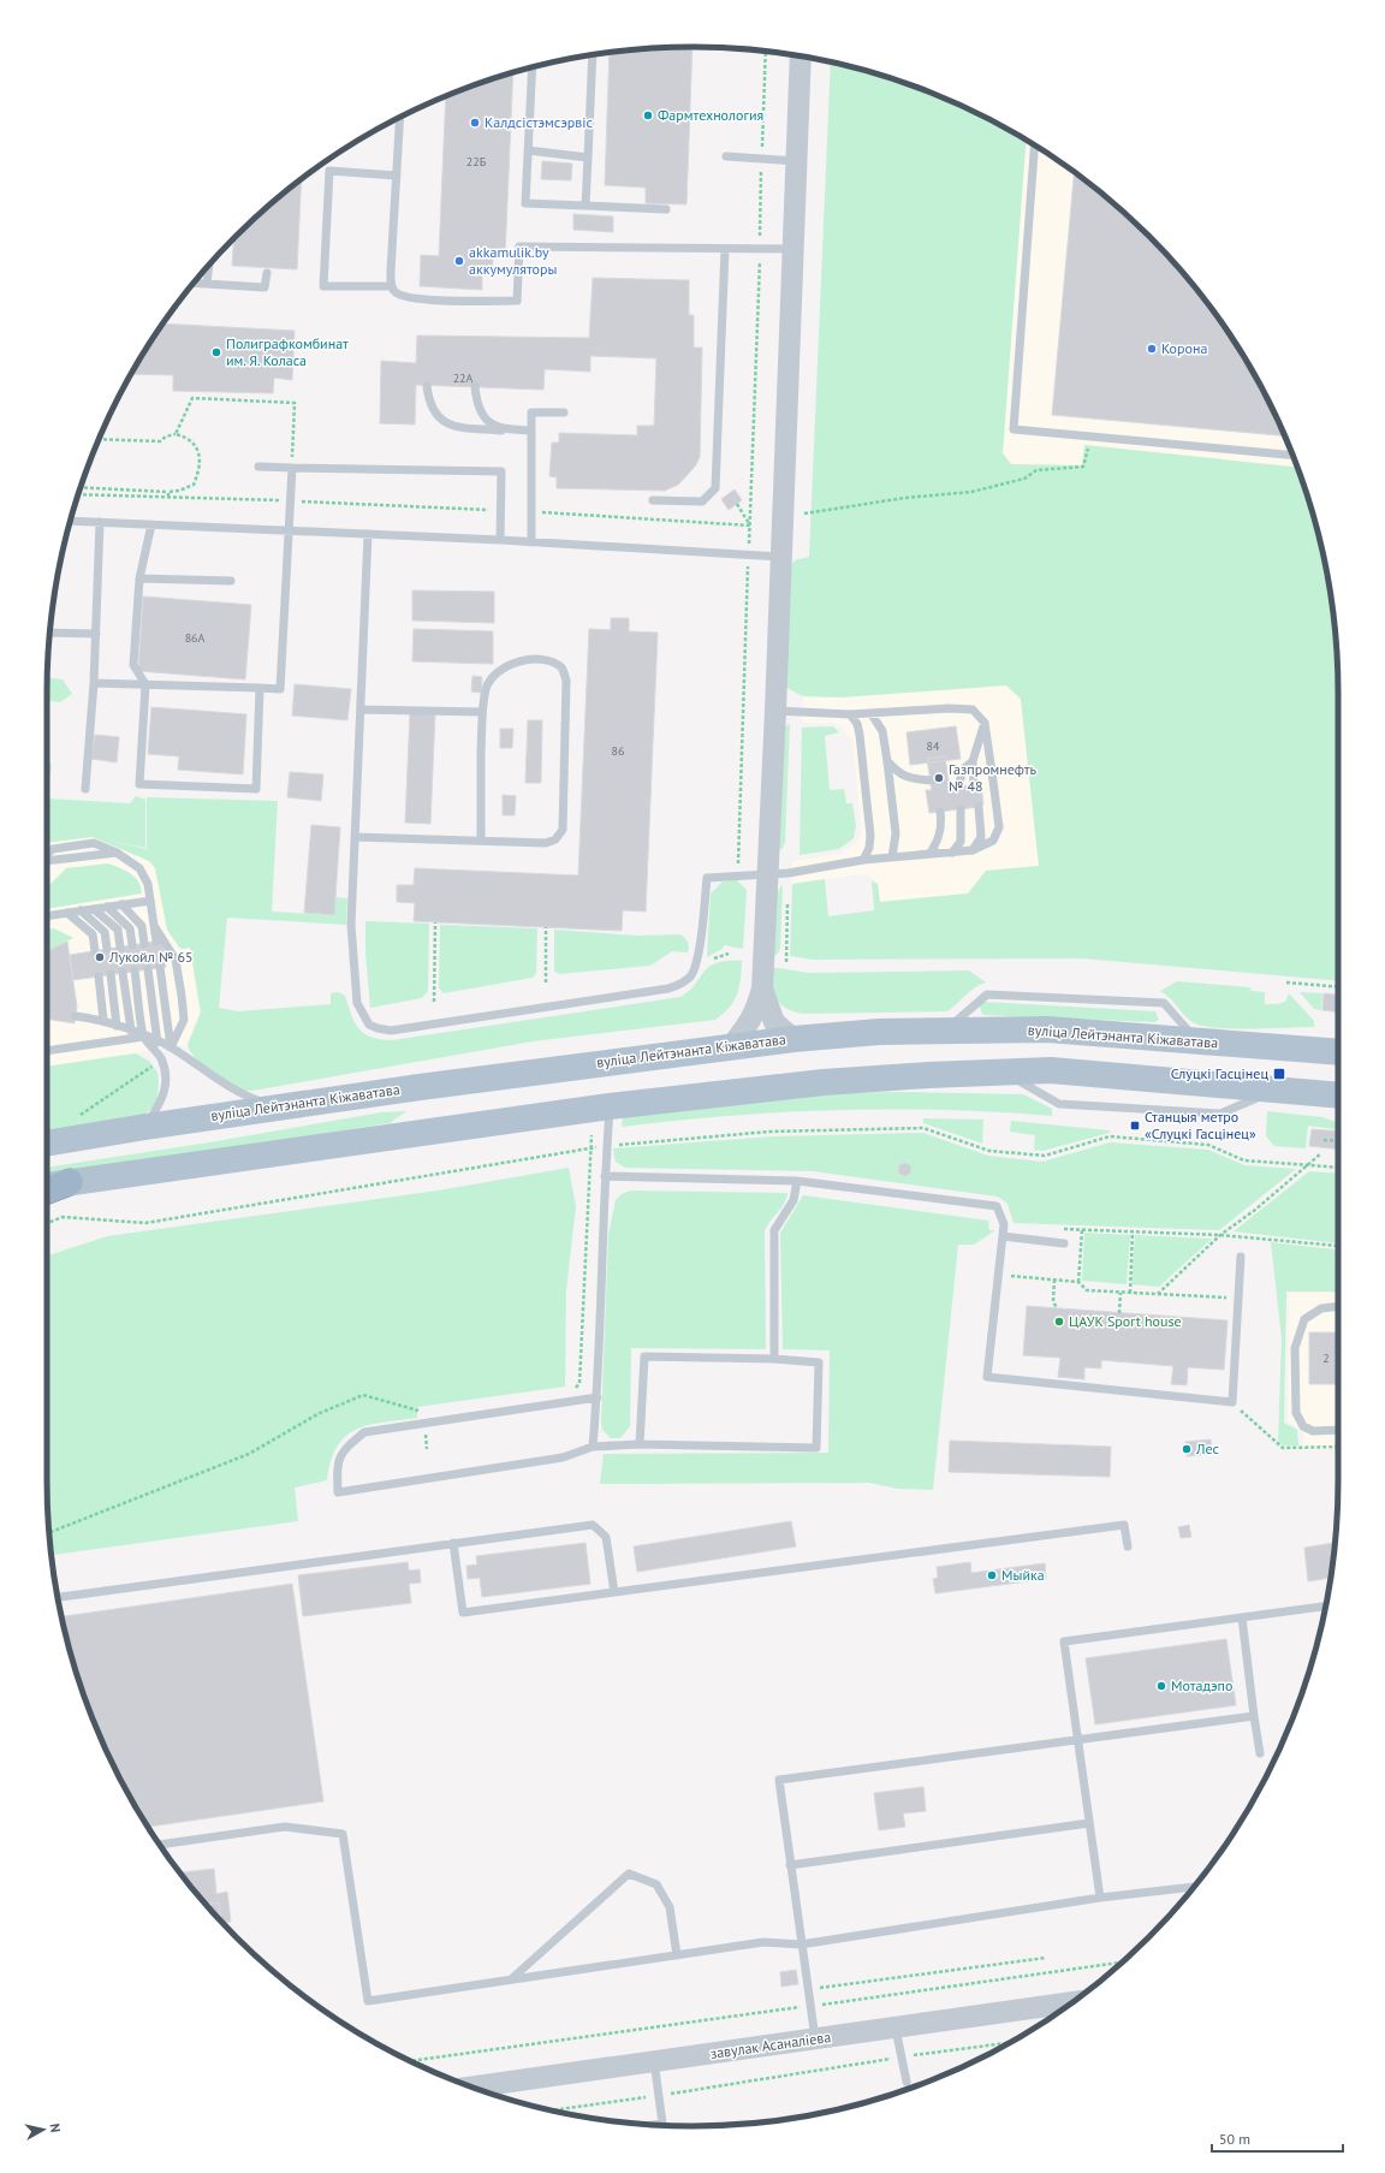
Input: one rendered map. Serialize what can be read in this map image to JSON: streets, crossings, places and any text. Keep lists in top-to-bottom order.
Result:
{
  "streets": {
    "main road": ["вуліца Лейтэнанта Кіжаватава"],
    "street": ["завулак Асаналіева"]
  },
  "places": {
    "other": [
      "Фармтехнология",
      "Калдсістэмсэрвіс",
      "akkamulik.by аккумуляторы",
      "Корона",
      "Полиграфкомбинат им. Я. Коласа",
      "Газпромнефть № 48",
      "Лукойл № 65",
      "ЦАУК Sport house",
      "Лес",
      "Мыйка",
      "Мотадэпо"
    ],
    "transit": ["Слуцкі Гасцінец", "Станцыя метро «Слуцкі Гасцінец»"]
  },
  "house_numbers": [
    "22Б",
    "22А",
    "86А",
    "84",
    "86",
    "2"
  ],
  "scale_bar": "50 m",
  "north": "right"
}
